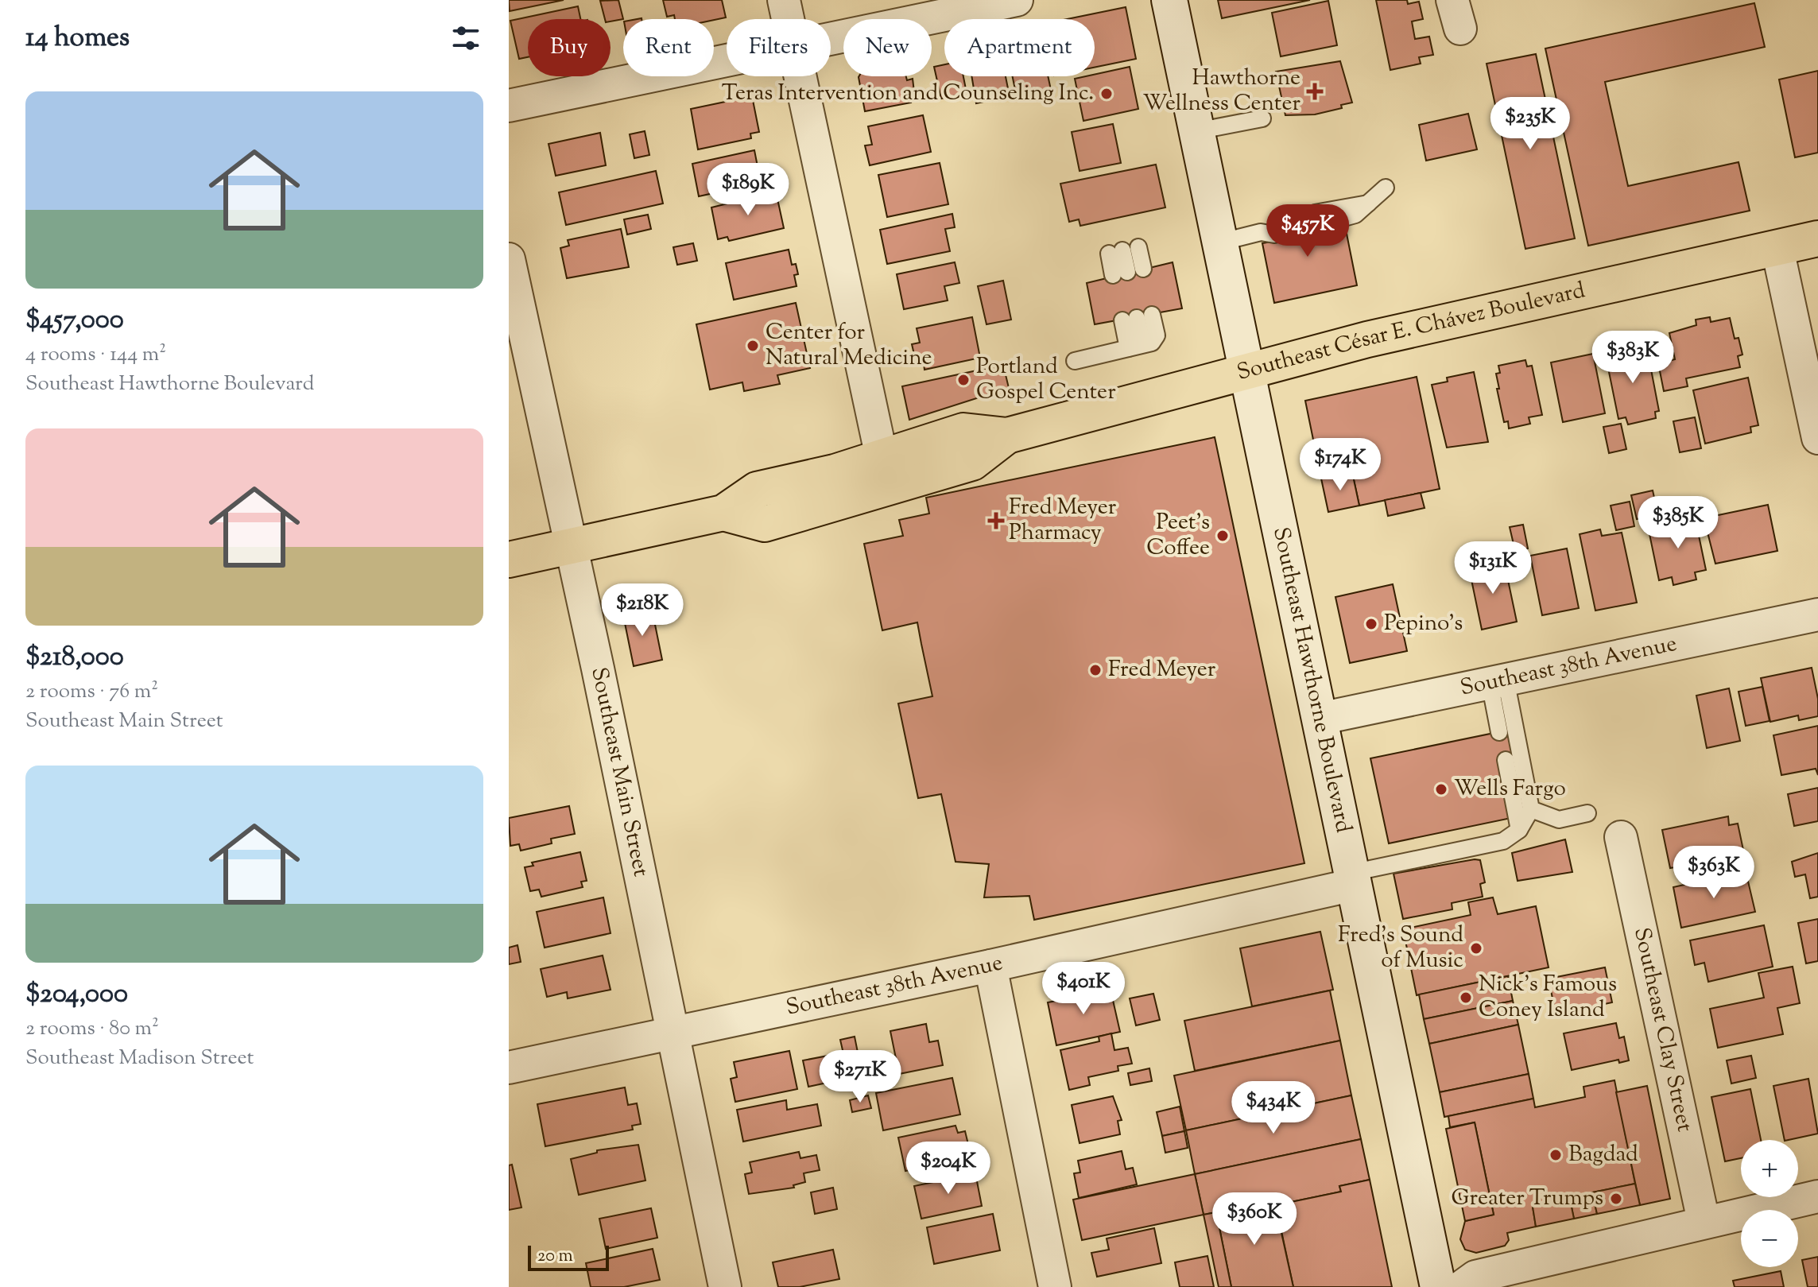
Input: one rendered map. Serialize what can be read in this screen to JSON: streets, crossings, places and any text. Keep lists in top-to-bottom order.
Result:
{
  "streets": {
    "main road": ["Southeast César E. Chávez Boulevard", "Southeast Hawthorne Boulevard"],
    "street": ["Southeast 38th Avenue", "Southeast Main Street", "Southeast Clay Street"]
  },
  "crossings": [
    ["Southeast César E. Chávez Boulevard", "Southeast Hawthorne Boulevard"],
    ["Southeast César E. Chávez Boulevard", "Southeast Main Street"],
    ["Southeast 38th Avenue", "Southeast Hawthorne Boulevard"],
    ["Southeast 38th Avenue", "Southeast Main Street"]
  ],
  "places": {
    "health": ["Hawthorne Wellness Center", "Fred Meyer Pharmacy"],
    "other": [
      "Teras Intervention and Counseling Inc.",
      "Center for Natural Medicine",
      "Portland Gospel Center",
      "Peet's Coffee",
      "Pepino's",
      "Fred Meyer",
      "Wells Fargo",
      "Fred's Sound of Music",
      "Nick's Famous Coney Island",
      "Bagdad",
      "Greater Trumps"
    ]
  },
  "scale_bar": "20 m",
  "page": {
    "heading": "14 homes",
    "chip": [
      "Buy",
      "Rent",
      "Filters",
      "New",
      "Apartment"
    ],
    "list": [
      {
        "name": "$457,000",
        "note": "4 rooms · 144 m² · Southeast Hawthorne Boulevard"
      },
      {
        "name": "$218,000",
        "note": "2 rooms · 76 m² · Southeast Main Street"
      },
      {
        "name": "$204,000",
        "note": "2 rooms · 80 m² · Southeast Madison Street"
      }
    ],
    "price": [
      "$235K",
      "$189K",
      "$457K",
      "$383K",
      "$174K",
      "$385K",
      "$131K",
      "$218K",
      "$363K",
      "$401K",
      "$271K",
      "$434K",
      "$204K",
      "$360K"
    ],
    "map_buttons": ["+", "−"],
    "scale": "20 m"
  }
}
